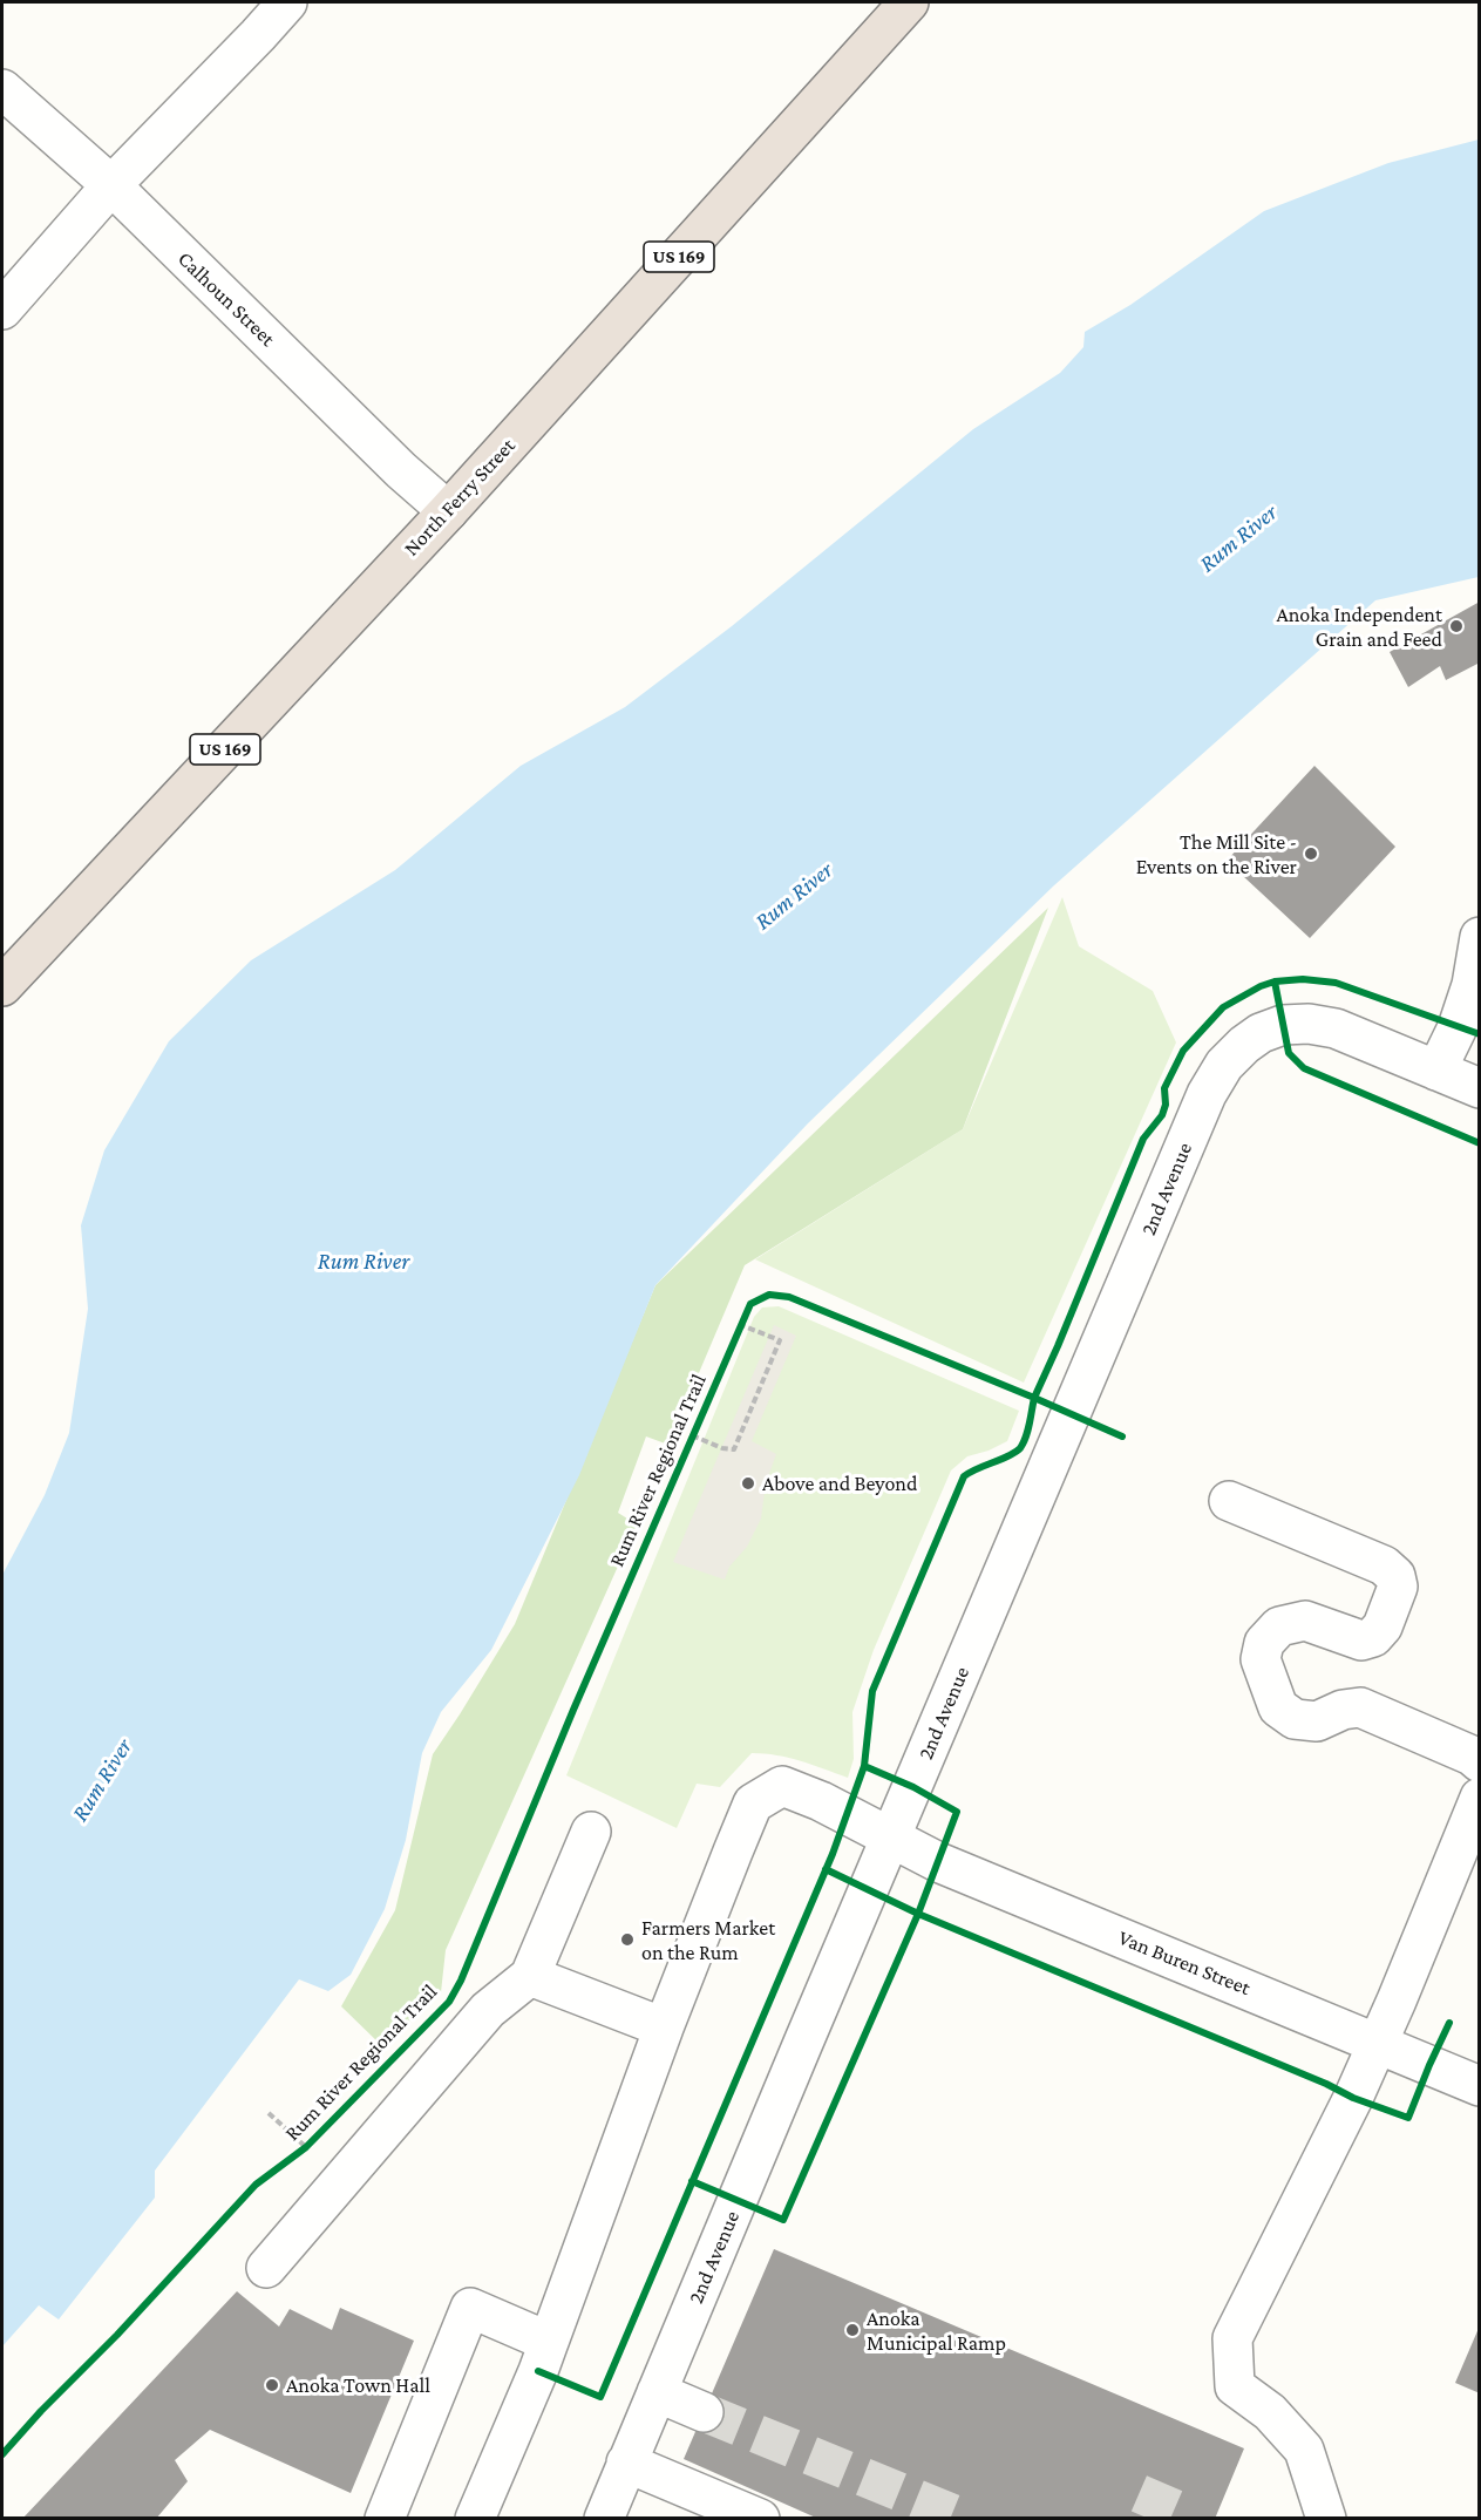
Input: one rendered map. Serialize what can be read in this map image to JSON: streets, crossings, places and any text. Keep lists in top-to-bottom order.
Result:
{
  "streets": {
    "highway": ["US 169", "North Ferry Street"],
    "street": ["Calhoun Street", "2nd Avenue", "Van Buren Street"],
    "cycle path": ["Rum River Regional Trail"]
  },
  "crossings": [
    ["Calhoun Street", "North Ferry Street"],
    ["2nd Avenue", "Van Buren Street"]
  ],
  "water": ["Rum River"],
  "places": [
    "Anoka Independent Grain and Feed",
    "The Mill Site - Events on the River",
    "Above and Beyond",
    "Farmers Market on the Rum",
    "Anoka Municipal Ramp",
    "Anoka Town Hall"
  ]
}
